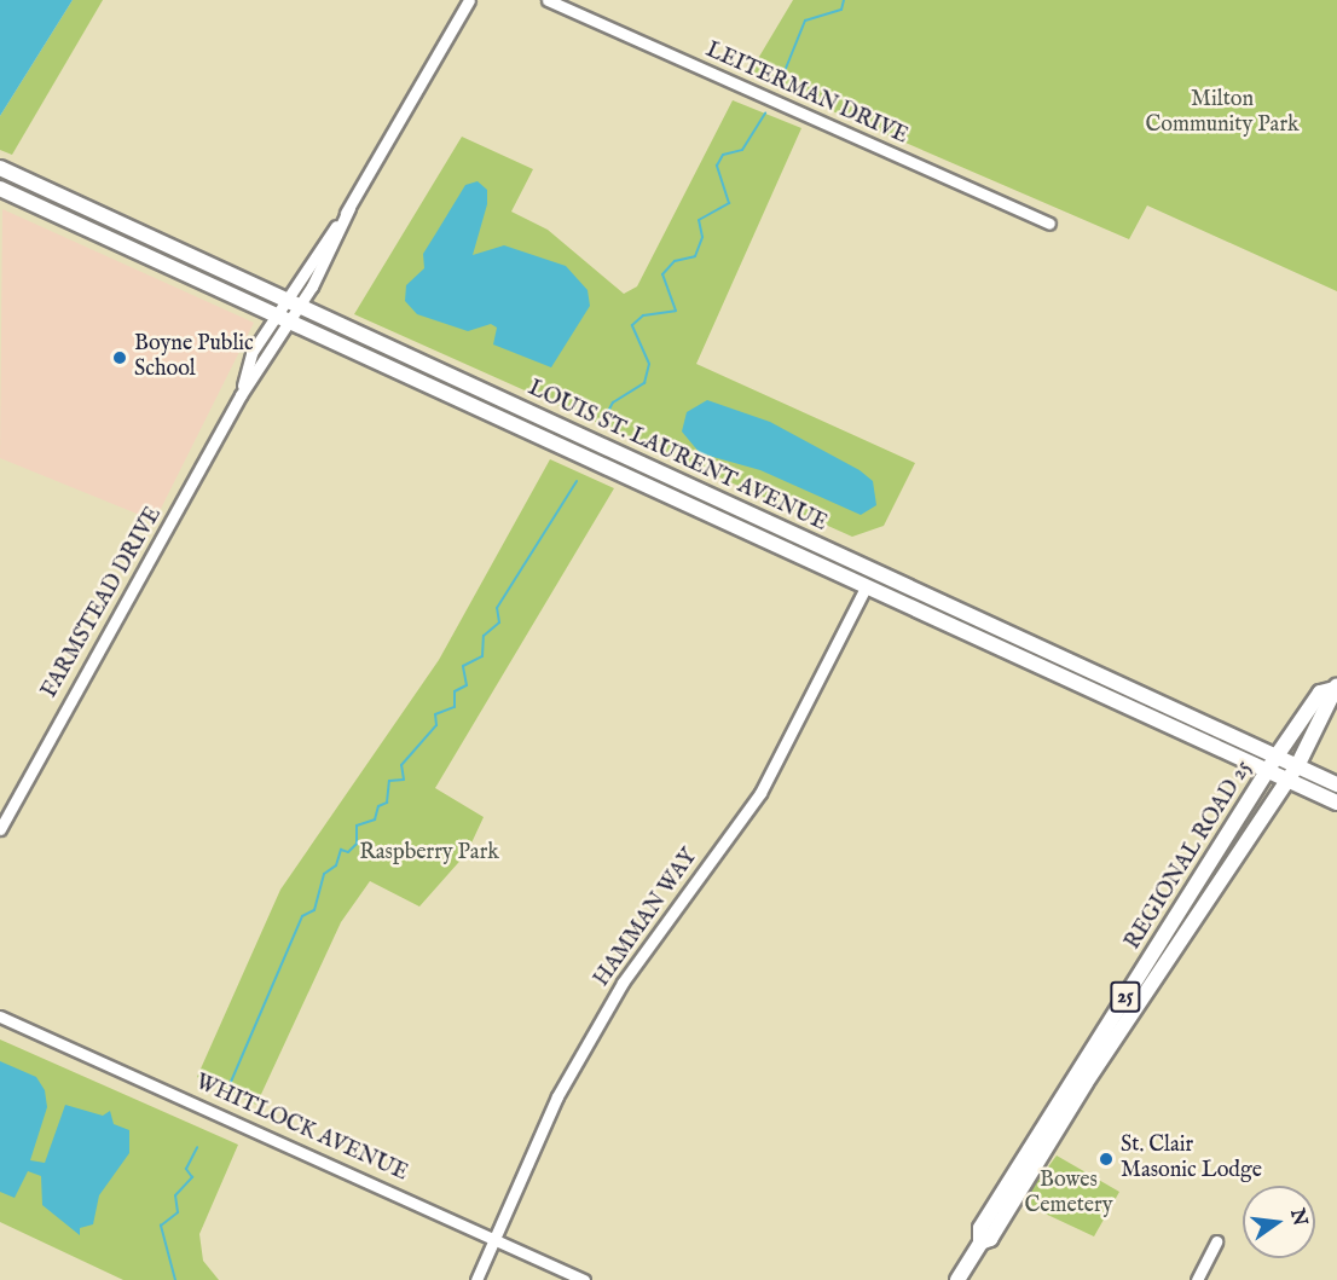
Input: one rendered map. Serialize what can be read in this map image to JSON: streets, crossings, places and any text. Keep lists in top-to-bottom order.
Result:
{
  "streets": {
    "main road": ["LOUIS ST. LAURENT AVENUE", "REGIONAL ROAD 25", "25"],
    "street": [
      "LEITERMAN DRIVE",
      "FARMSTEAD DRIVE",
      "HAMMAN WAY",
      "WHITLOCK AVENUE"
    ]
  },
  "crossings": [
    ["LOUIS ST. LAURENT AVENUE", "FARMSTEAD DRIVE"],
    ["LOUIS ST. LAURENT AVENUE", "REGIONAL ROAD 25"],
    ["LOUIS ST. LAURENT AVENUE", "HAMMAN WAY"],
    ["HAMMAN WAY", "WHITLOCK AVENUE"]
  ],
  "parks": ["Milton Community Park", "Raspberry Park", "Bowes Cemetery"],
  "places": ["Boyne Public School", "St. Clair Masonic Lodge"],
  "north": "right"
}
